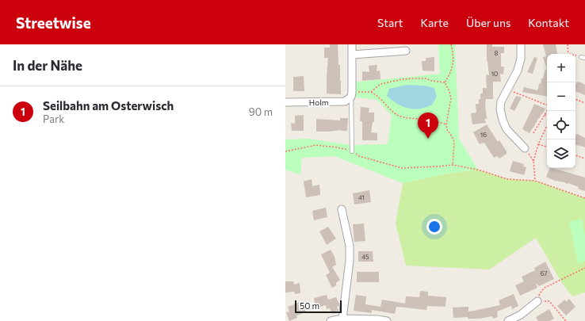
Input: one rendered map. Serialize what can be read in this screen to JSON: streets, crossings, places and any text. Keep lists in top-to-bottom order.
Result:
{
  "streets": {
    "street": ["Holm"]
  },
  "house_numbers": [
    "8",
    "10",
    "16",
    "41",
    "45",
    "67"
  ],
  "scale_bar": "50 m",
  "page": {
    "header": "Streetwise",
    "nav": [
      "Start",
      "Karte",
      "Über uns",
      "Kontakt"
    ],
    "heading": "In der Nähe",
    "map_buttons": ["+", "−"],
    "list": [
      {
        "mark": "1",
        "name": "Seilbahn am Osterwisch",
        "note": "Park",
        "value": "90 m"
      }
    ],
    "pins": "1",
    "scale": "50 m"
  }
}
